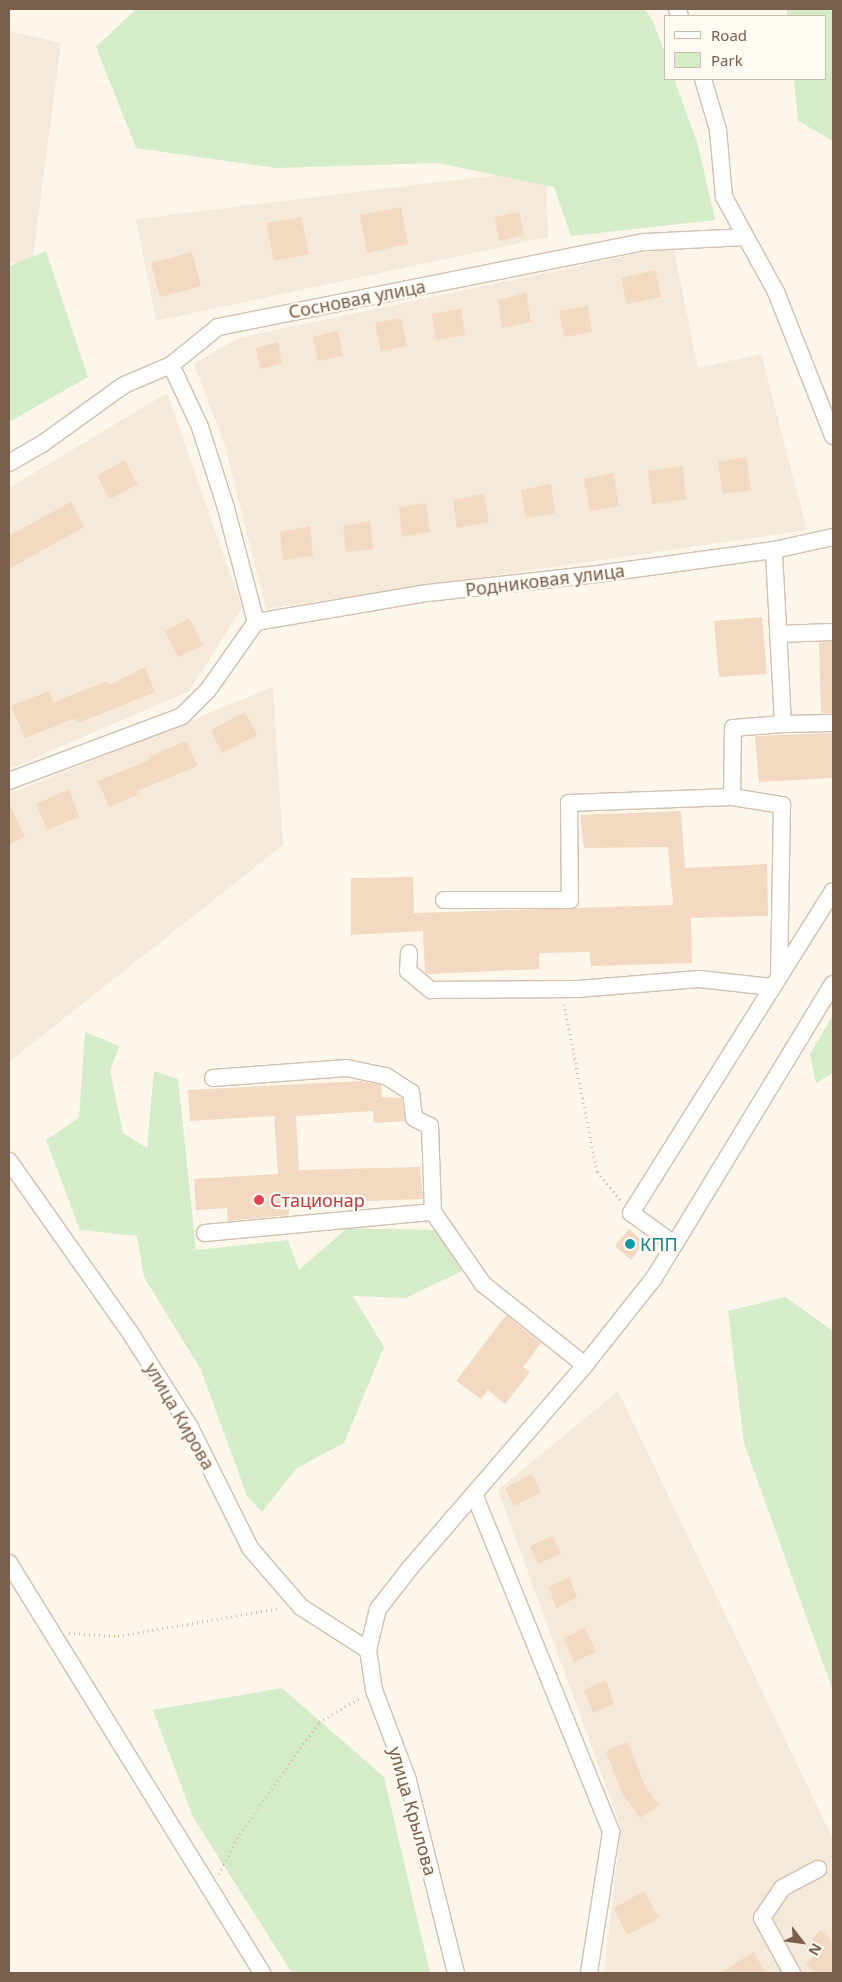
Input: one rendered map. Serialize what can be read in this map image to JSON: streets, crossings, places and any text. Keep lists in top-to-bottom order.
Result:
{
  "streets": {
    "street": [
      "Сосновая улица",
      "Родниковая улица",
      "улица Кирова",
      "улица Крылова"
    ]
  },
  "crossings": [
    ["улица Кирова", "улица Крылова"]
  ],
  "places": ["Стационар", "КПП"],
  "legend": ["Road", "Park"],
  "north": "bottom right"
}
